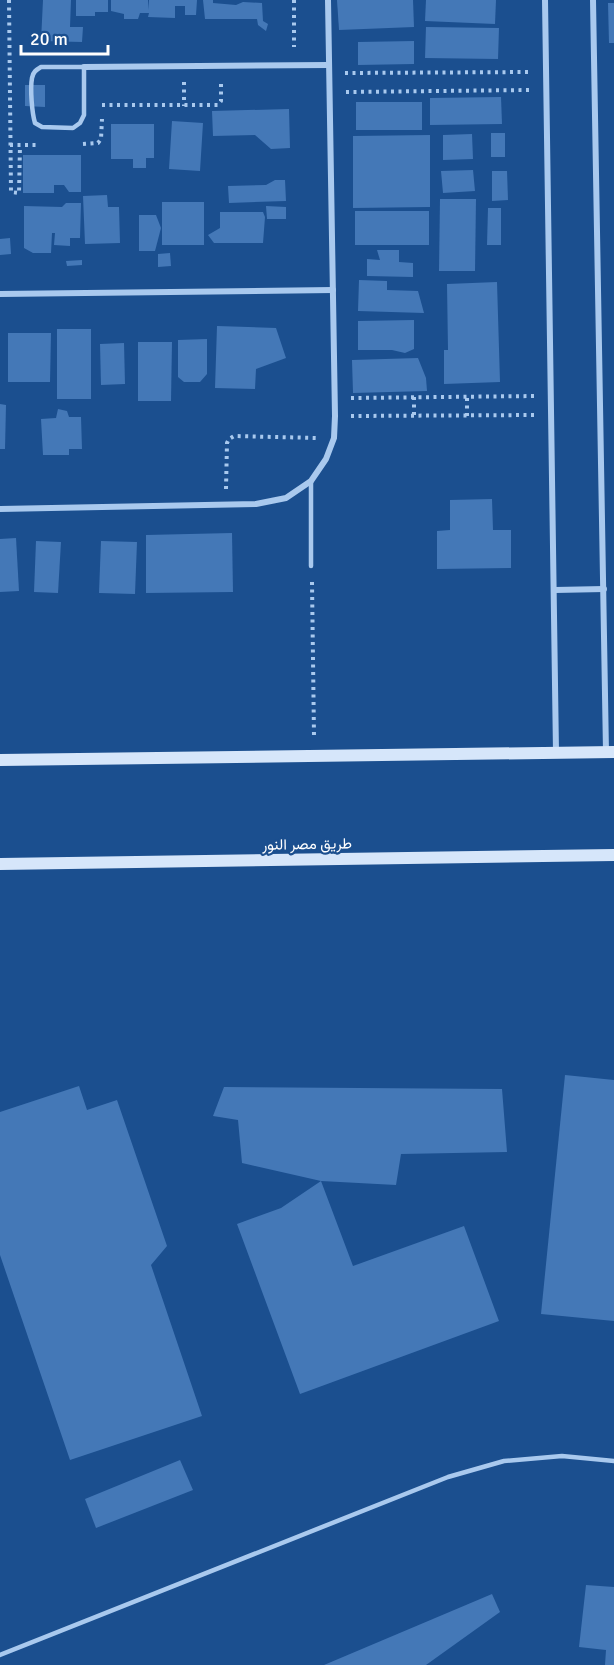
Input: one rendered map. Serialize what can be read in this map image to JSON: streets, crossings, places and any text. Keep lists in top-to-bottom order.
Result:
{
  "streets": {
    "street": ["طريق مصر النور"]
  },
  "scale_bar": "20 m"
}
